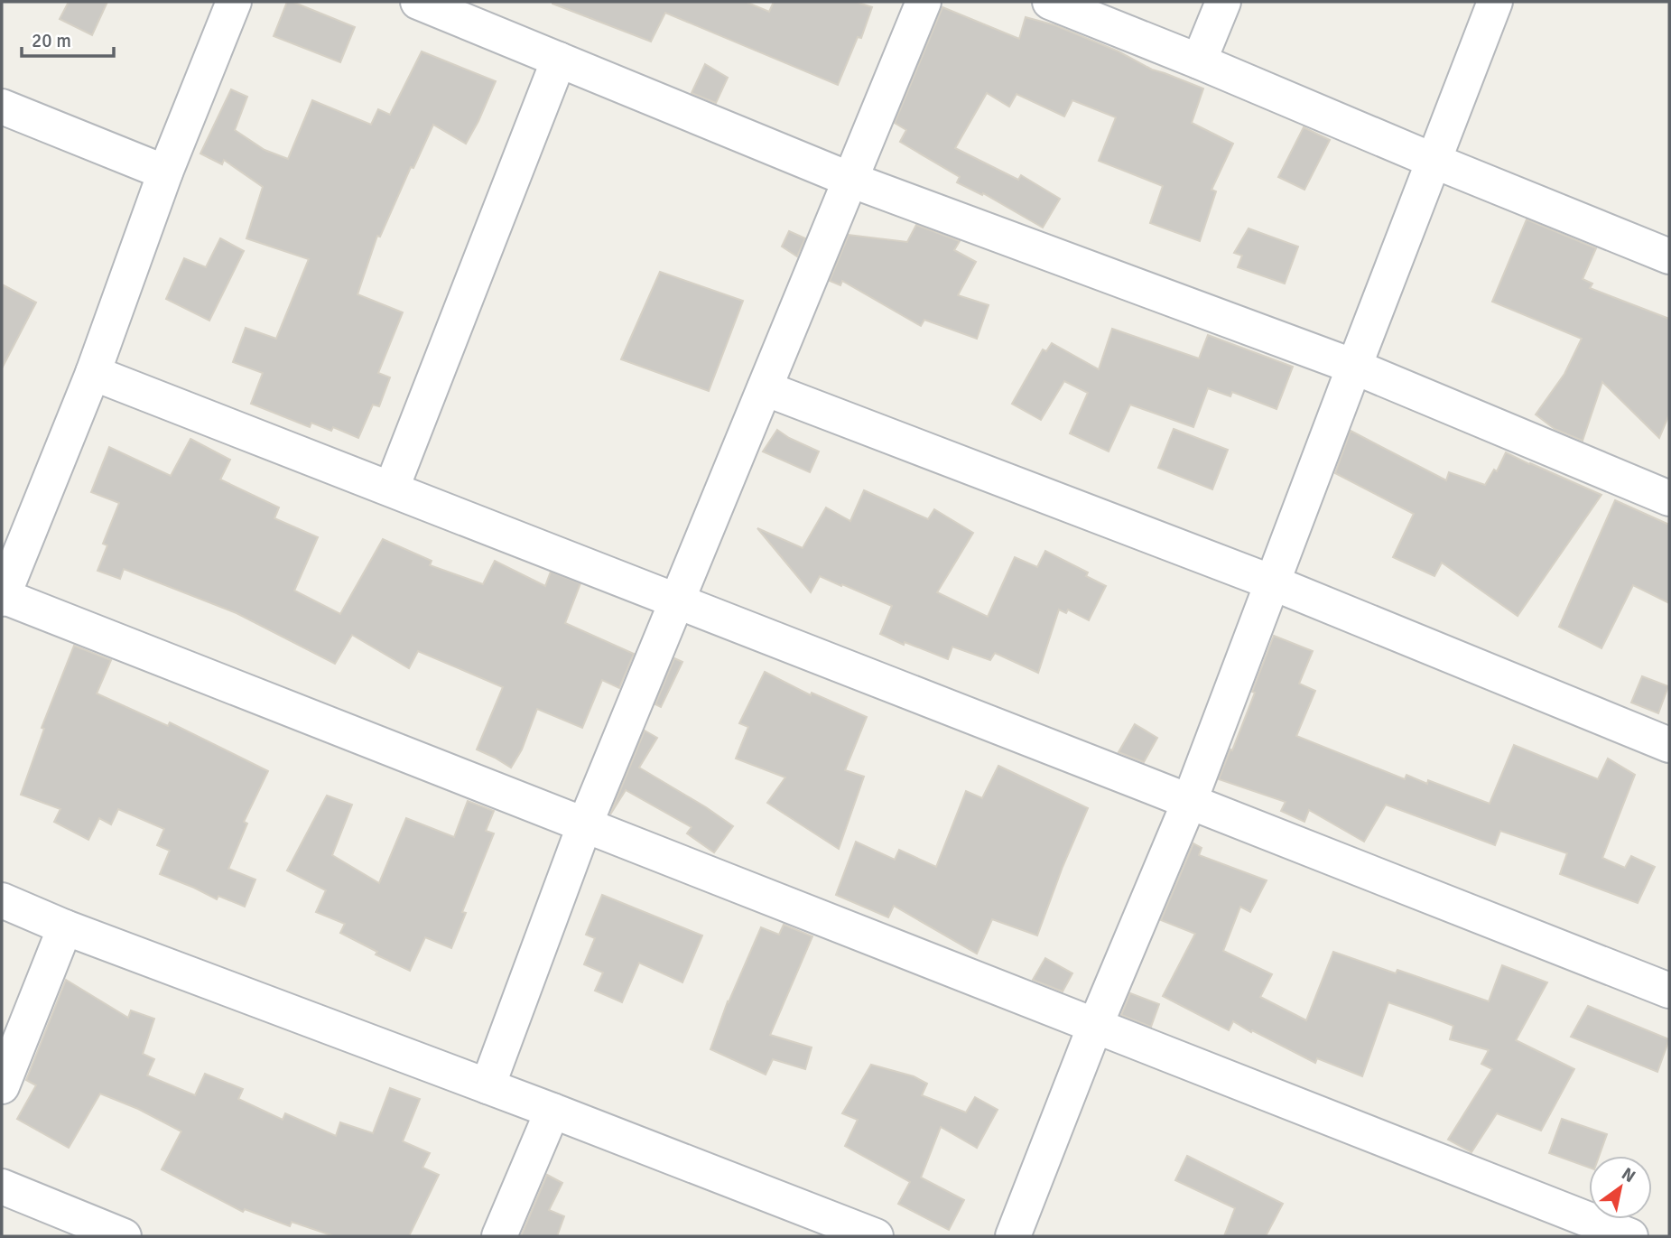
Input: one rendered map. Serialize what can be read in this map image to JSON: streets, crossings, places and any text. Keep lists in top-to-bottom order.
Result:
{
  "scale_bar": "20 m",
  "north": "top right"
}
